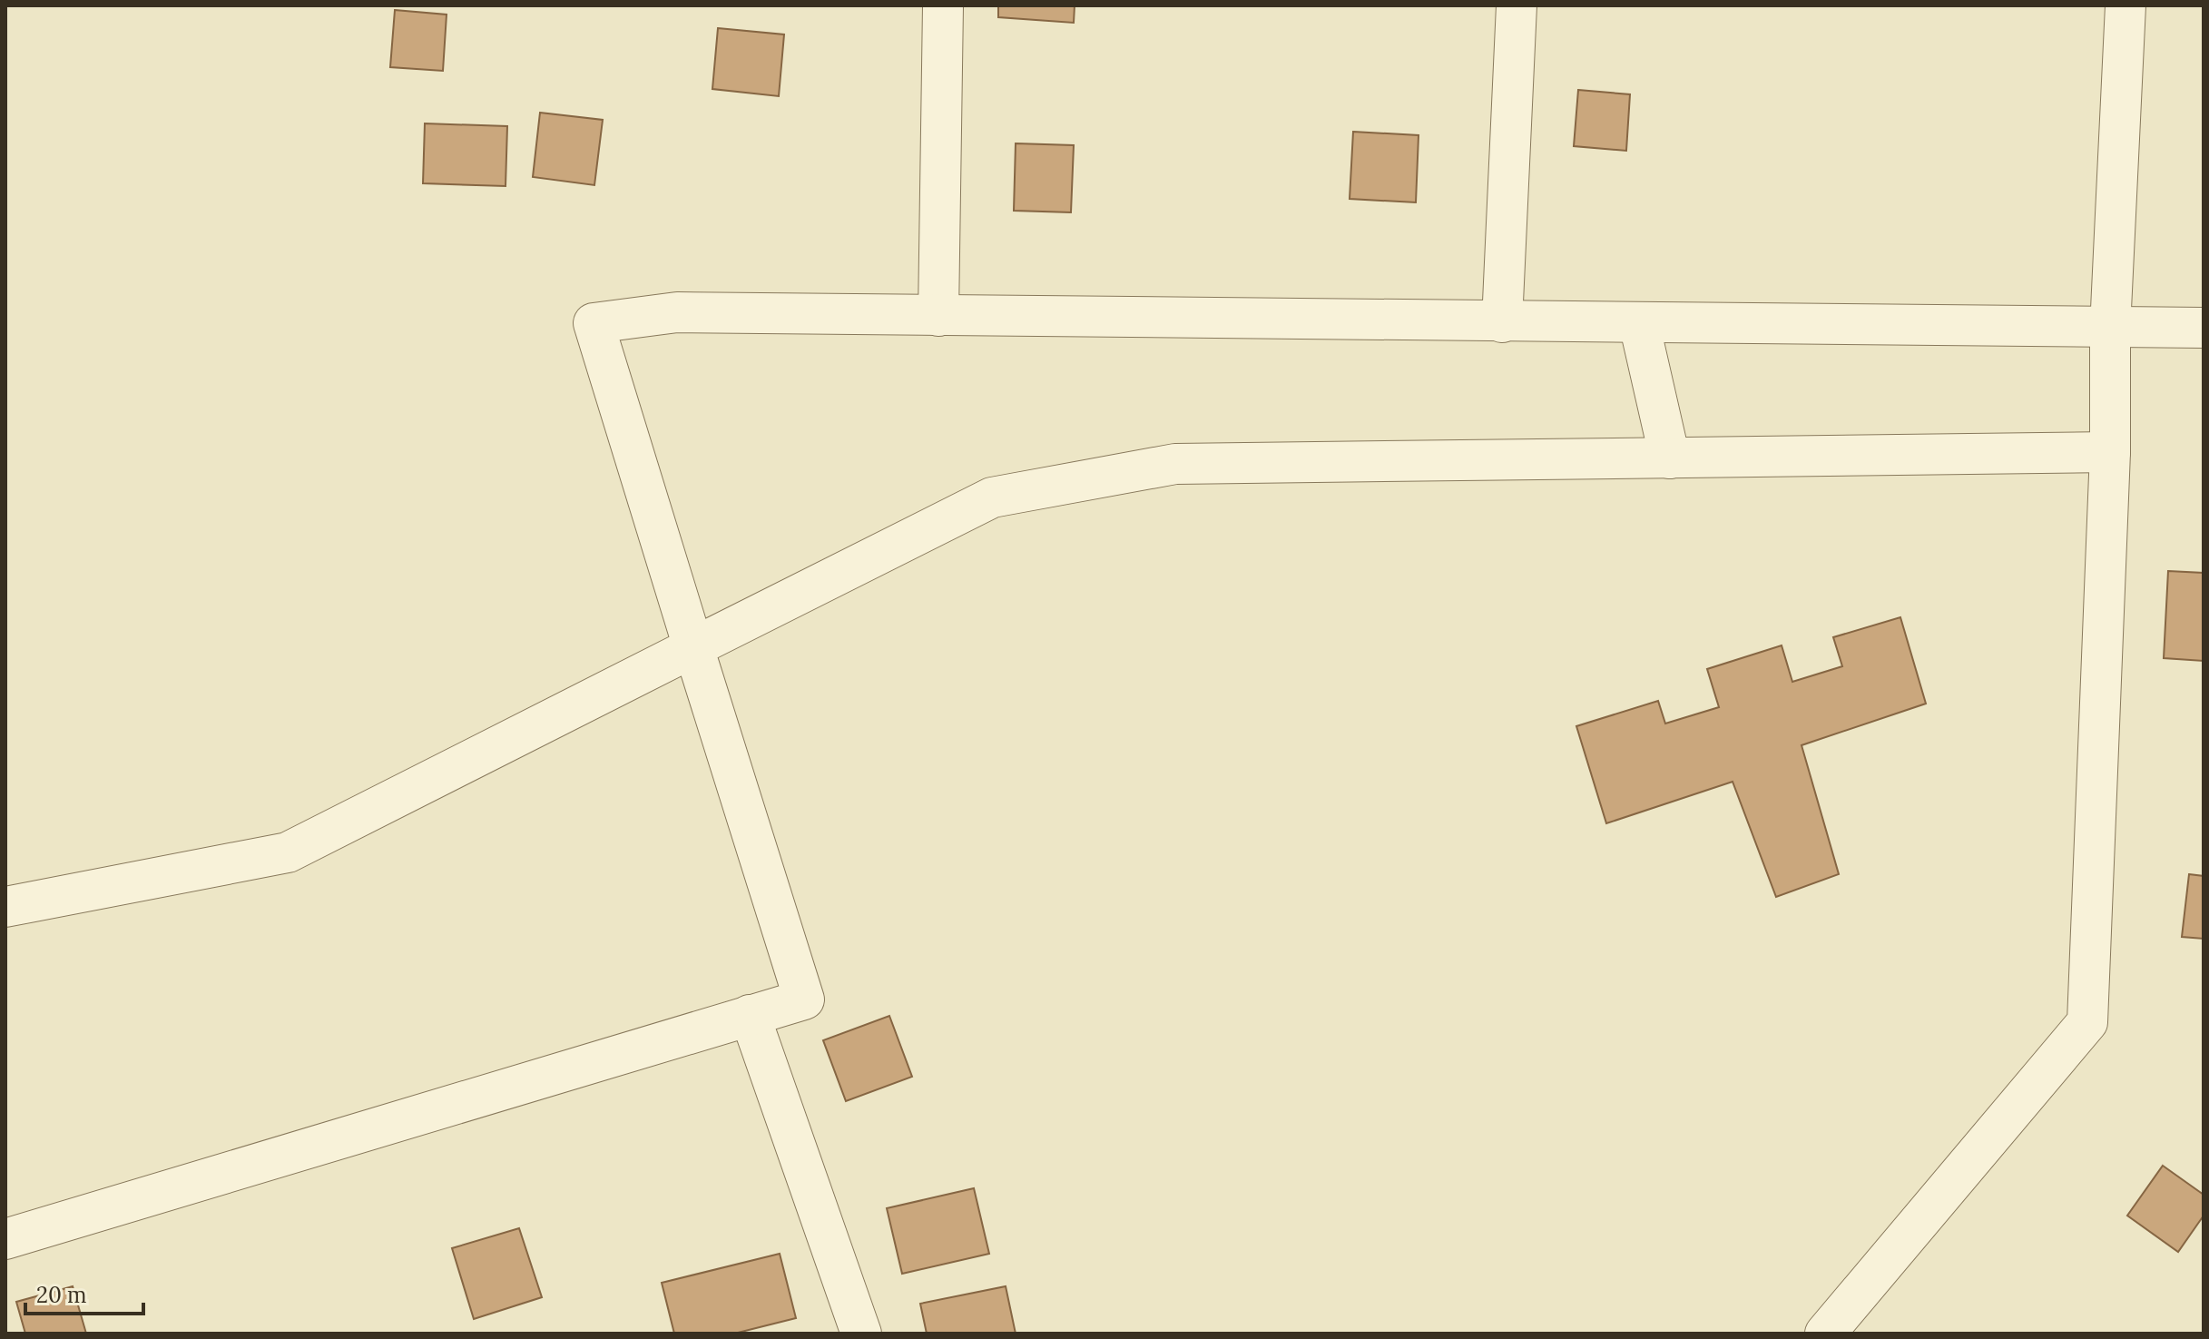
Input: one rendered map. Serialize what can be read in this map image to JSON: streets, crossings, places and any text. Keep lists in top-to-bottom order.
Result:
{
  "scale_bar": "20 m"
}
